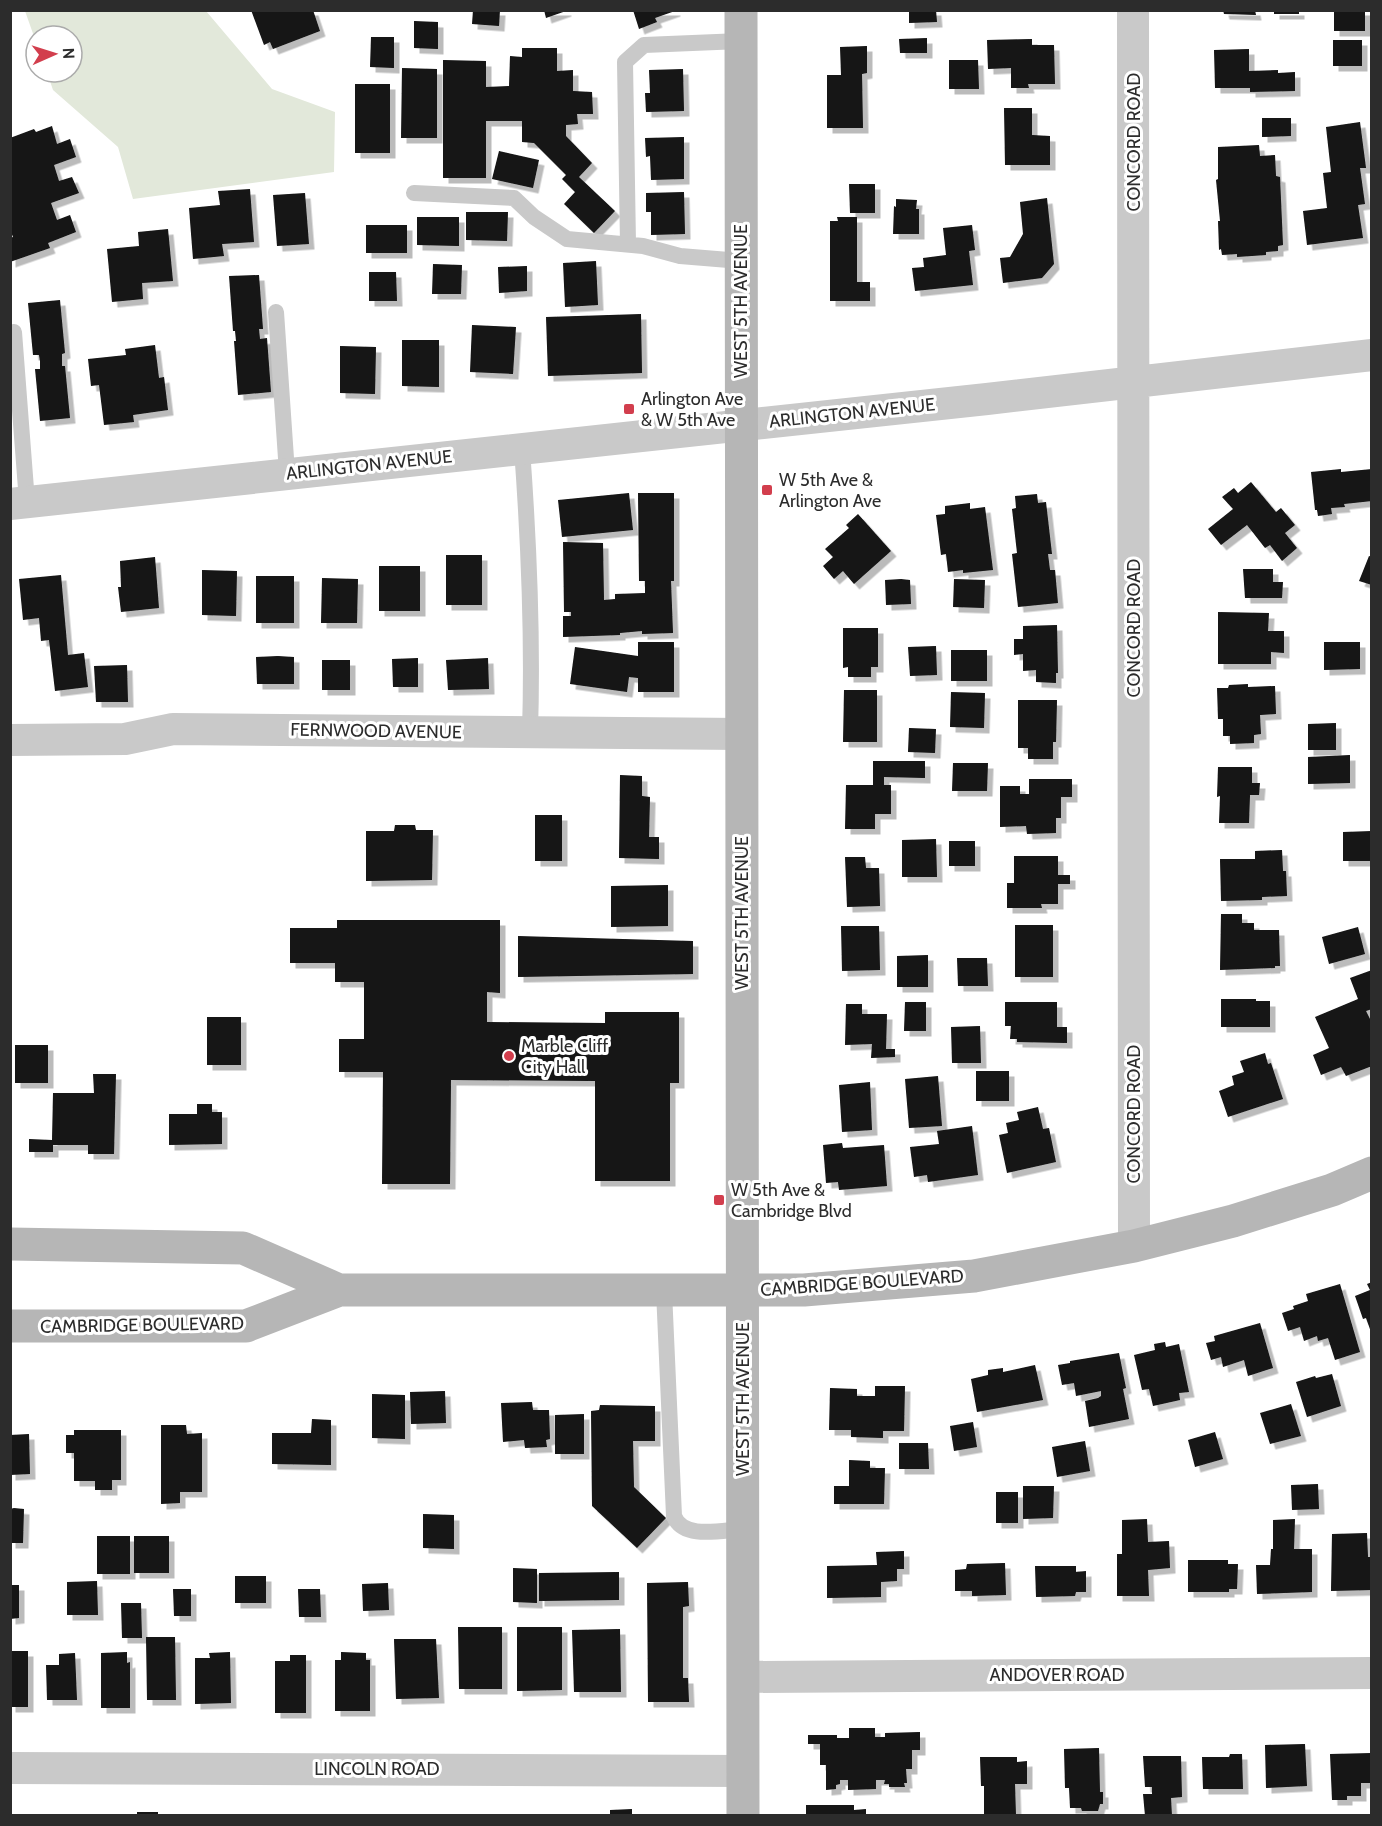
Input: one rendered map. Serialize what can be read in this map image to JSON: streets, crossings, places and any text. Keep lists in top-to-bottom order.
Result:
{
  "streets": {
    "main road": ["WEST 5TH AVENUE", "CAMBRIDGE BOULEVARD"],
    "street": [
      "CONCORD ROAD",
      "ARLINGTON AVENUE",
      "FERNWOOD AVENUE",
      "ANDOVER ROAD",
      "LINCOLN ROAD"
    ]
  },
  "crossings": [
    ["CONCORD ROAD", "ARLINGTON AVENUE"],
    ["CONCORD ROAD", "CAMBRIDGE BOULEVARD"],
    ["WEST 5TH AVENUE", "ARLINGTON AVENUE"],
    ["WEST 5TH AVENUE", "FERNWOOD AVENUE"],
    ["WEST 5TH AVENUE", "CAMBRIDGE BOULEVARD"],
    ["WEST 5TH AVENUE", "ANDOVER ROAD"],
    ["WEST 5TH AVENUE", "LINCOLN ROAD"]
  ],
  "places": {
    "transit": ["Arlington Ave & W 5th Ave", "W 5th Ave & Arlington Ave", "W 5th Ave & Cambridge Blvd"],
    "other": ["Marble Cliff City Hall"]
  },
  "north": "right"
}
